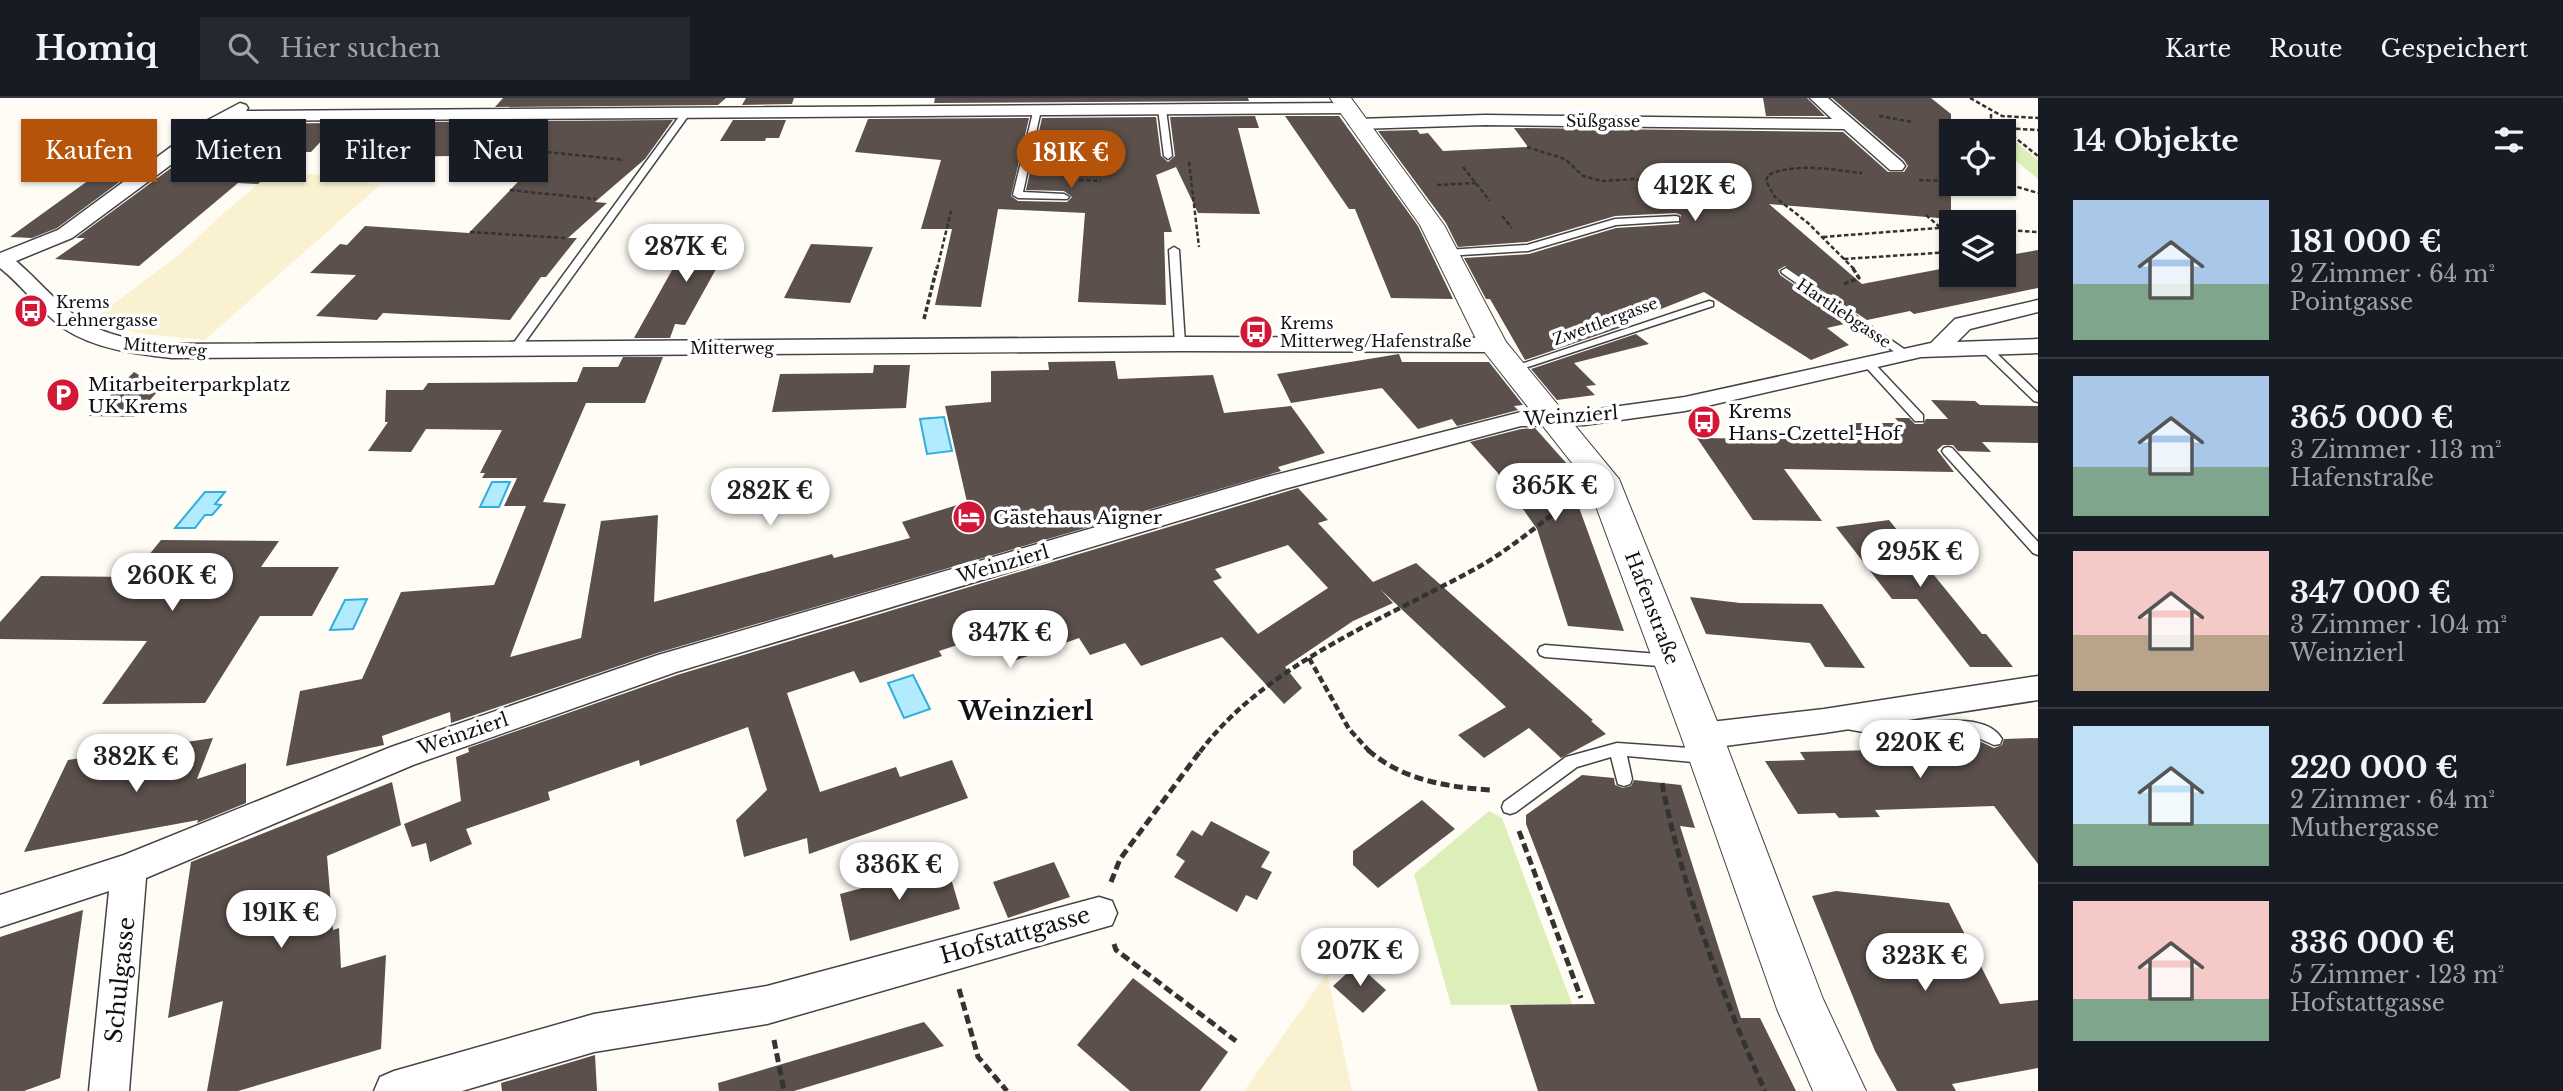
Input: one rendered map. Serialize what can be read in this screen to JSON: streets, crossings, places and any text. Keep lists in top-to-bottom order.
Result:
{
  "streets": {
    "street": [
      "Süßgasse",
      "Mitterweg",
      "Weinzierl",
      "Hafenstraße",
      "Hofstattgasse",
      "Schulgasse"
    ],
    "lane": ["Hartliebgasse", "Zwettlergasse"]
  },
  "crossings": [
    ["Süßgasse", "Hafenstraße"],
    ["Hartliebgasse", "Weinzierl"],
    ["Zwettlergasse", "Hafenstraße"],
    ["Mitterweg", "Hafenstraße"],
    ["Weinzierl", "Hafenstraße"],
    ["Weinzierl", "Schulgasse"],
    ["Hafenstraße", "Hofstattgasse"]
  ],
  "districts": ["Weinzierl"],
  "places": {
    "bus stop": ["Krems Lehnergasse", "Krems Mitterweg/Hafenstraße", "Krems Hans-Czettel-Hof"],
    "parking": ["Mitarbeiterparkplatz UK Krems"],
    "hotel": ["Gästehaus Aigner"]
  },
  "page": {
    "header": "Homiq",
    "search": "Hier suchen",
    "nav": ["Karte", "Route", "Gespeichert"],
    "heading": "14 Objekte",
    "chip": [
      "Kaufen",
      "Mieten",
      "Filter",
      "Neu"
    ],
    "price": [
      "181K €",
      "412K €",
      "287K €",
      "365K €",
      "282K €",
      "295K €",
      "260K €",
      "347K €",
      "220K €",
      "382K €",
      "336K €",
      "191K €",
      "207K €",
      "323K €"
    ],
    "list": [
      {
        "name": "181 000 €",
        "note": "2 Zimmer · 64 m² · Pointgasse"
      },
      {
        "name": "365 000 €",
        "note": "3 Zimmer · 113 m² · Hafenstraße"
      },
      {
        "name": "347 000 €",
        "note": "3 Zimmer · 104 m² · Weinzierl"
      },
      {
        "name": "220 000 €",
        "note": "2 Zimmer · 64 m² · Muthergasse"
      },
      {
        "name": "336 000 €",
        "note": "5 Zimmer · 123 m² · Hofstattgasse"
      }
    ]
  }
}
